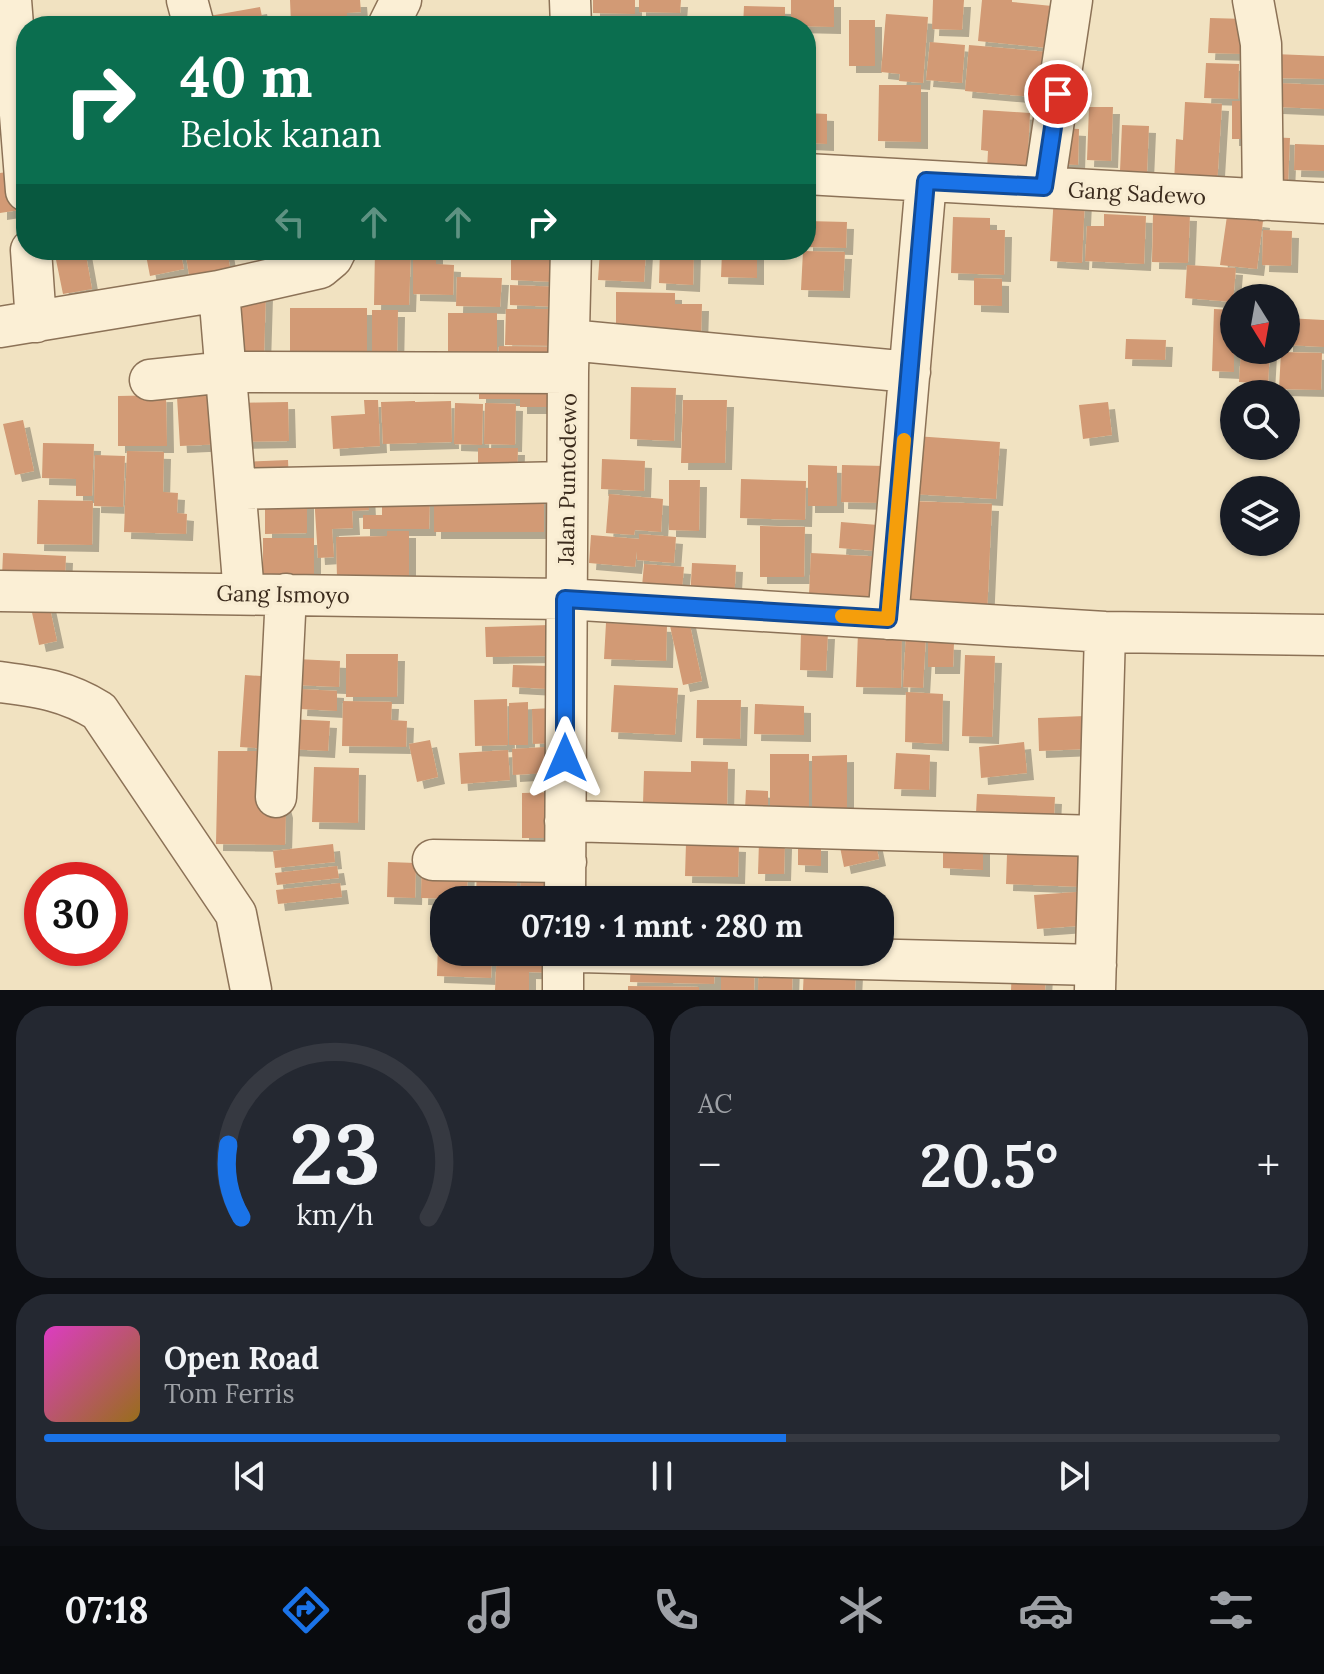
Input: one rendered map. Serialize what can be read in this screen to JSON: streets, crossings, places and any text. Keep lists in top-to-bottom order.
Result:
{
  "streets": {
    "street": ["Gang Sadewo", "Jalan Puntodewo", "Gang Ismoyo"]
  },
  "crossings": [
    ["Jalan Puntodewo", "Gang Ismoyo"]
  ],
  "north": "bottom",
  "page": {
    "turn": ["40 m", "Belok kanan"],
    "limit": "30",
    "trip": "07:19 · 1 mnt · 280 m",
    "tile": "AC",
    "heat": ["−", "20.5°", "+"],
    "song": ["Open Road", "Tom Ferris"],
    "tabs": "07:18",
    "gauge": ["23", "km/h"]
  }
}
